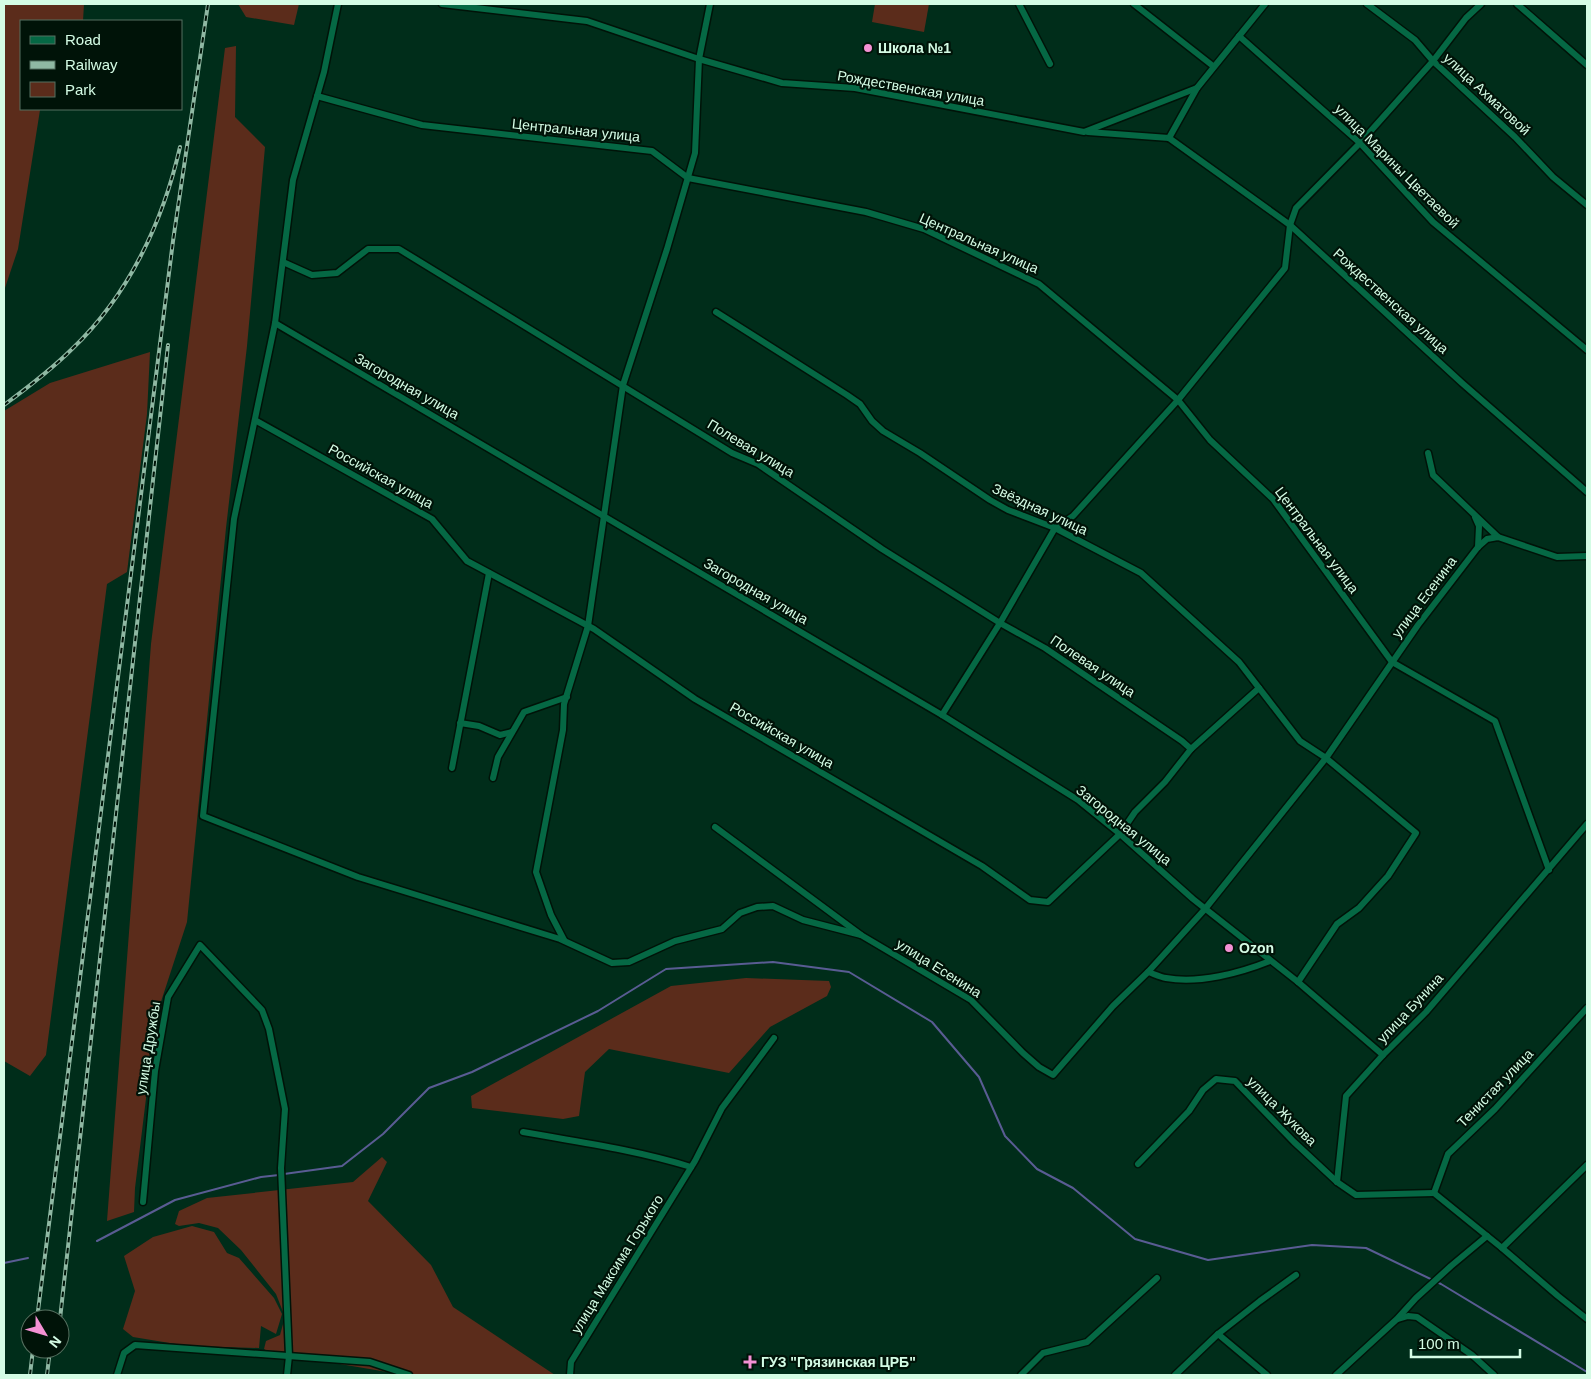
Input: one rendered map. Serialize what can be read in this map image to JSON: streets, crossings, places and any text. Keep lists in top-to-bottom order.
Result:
{
  "streets": {
    "street": [
      "Рождественская улица",
      "улица Ахматовой",
      "Центральная улица",
      "улица Марины Цветаевой",
      "Загородная улица",
      "Полевая улица",
      "Российская улица",
      "Звёздная улица",
      "улица Есенина",
      "улица Бунина",
      "улица Дружбы",
      "Тенистая улица",
      "улица Жукова",
      "улица Максима Горького"
    ]
  },
  "crossings": [
    ["Центральная улица", "улица Есенина"],
    ["Загородная улица", "Российская улица"],
    ["Загородная улица", "улица Есенина"],
    ["Полевая улица", "Российская улица"],
    ["Российская улица", "Звёздная улица"],
    ["Звёздная улица", "улица Есенина"],
    ["улица Бунина", "улица Жукова"],
    ["Тенистая улица", "улица Жукова"]
  ],
  "places": {
    "other": ["Школа №1", "Ozon"],
    "health": ["ГУЗ \"Грязинская ЦРБ\""]
  },
  "legend": ["Road", "Railway", "Park"],
  "scale_bar": "100 m",
  "north": "bottom right"
}
